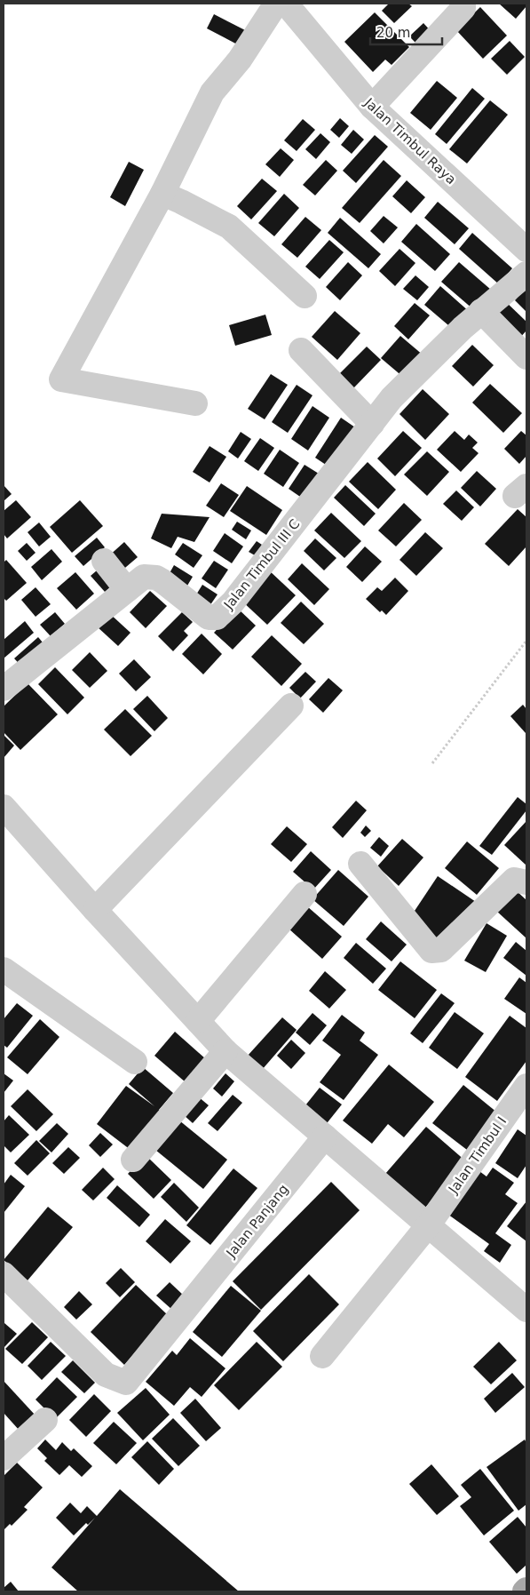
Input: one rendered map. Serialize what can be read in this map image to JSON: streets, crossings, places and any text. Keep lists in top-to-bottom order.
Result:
{
  "streets": {
    "street": [
      "Jalan Timbul Raya",
      "Jalan Timbul III C",
      "Jalan Timbul I",
      "Jalan Panjang"
    ]
  },
  "scale_bar": "20 m"
}
